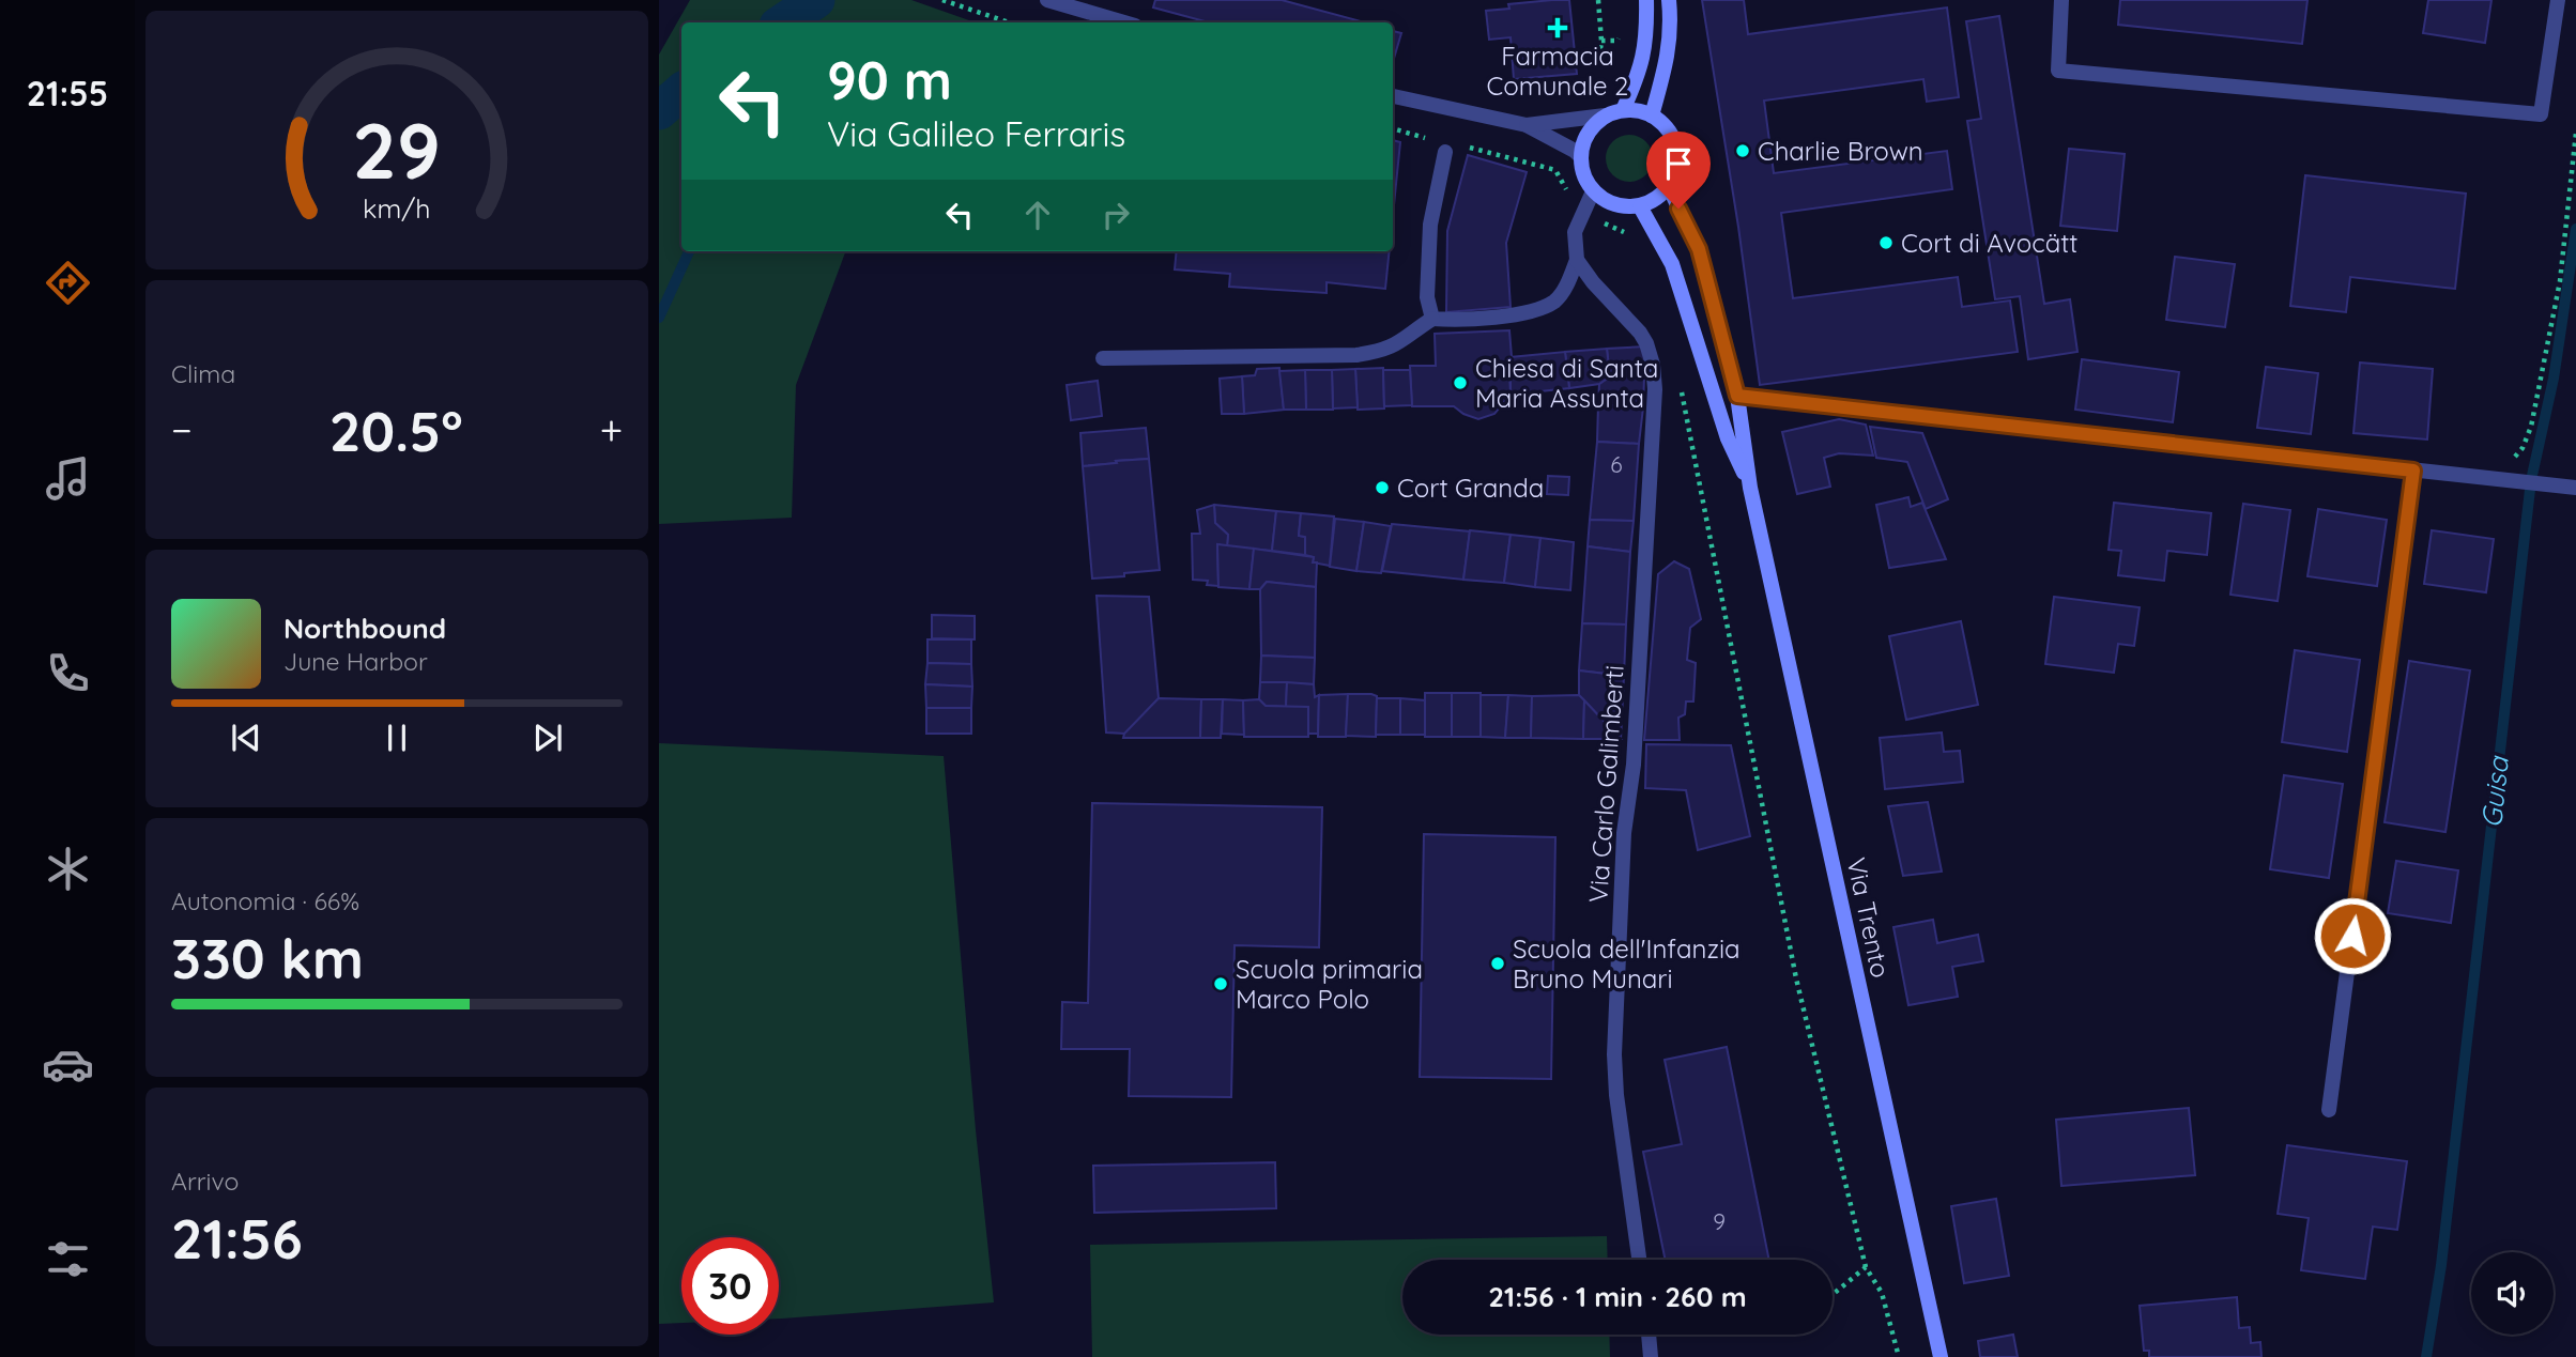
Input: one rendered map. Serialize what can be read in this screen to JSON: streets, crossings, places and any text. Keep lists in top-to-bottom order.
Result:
{
  "streets": {
    "street": ["Via Carlo Galimberti", "Via Trento"]
  },
  "water": ["Guisa"],
  "places": {
    "health": ["Farmacia Comunale 2"],
    "other": [
      "Charlie Brown",
      "Cort di Avocätt",
      "Chiesa di Santa Maria Assunta",
      "Cort Granda",
      "Scuola dell'Infanzia Bruno Munari",
      "Scuola primaria Marco Polo"
    ]
  },
  "house_numbers": ["6", "9"],
  "page": {
    "tabs": "21:55",
    "turn": ["90 m", "Via Galileo Ferraris"],
    "tile": [
      "Clima",
      ["Autonomia · 66%", "330 km"],
      ["Arrivo", "21:56"]
    ],
    "heat": ["−", "20.5°", "+"],
    "song": ["Northbound", "June Harbor"],
    "limit": "30",
    "trip": "21:56 · 1 min · 260 m",
    "gauge": ["29", "km/h"]
  }
}
